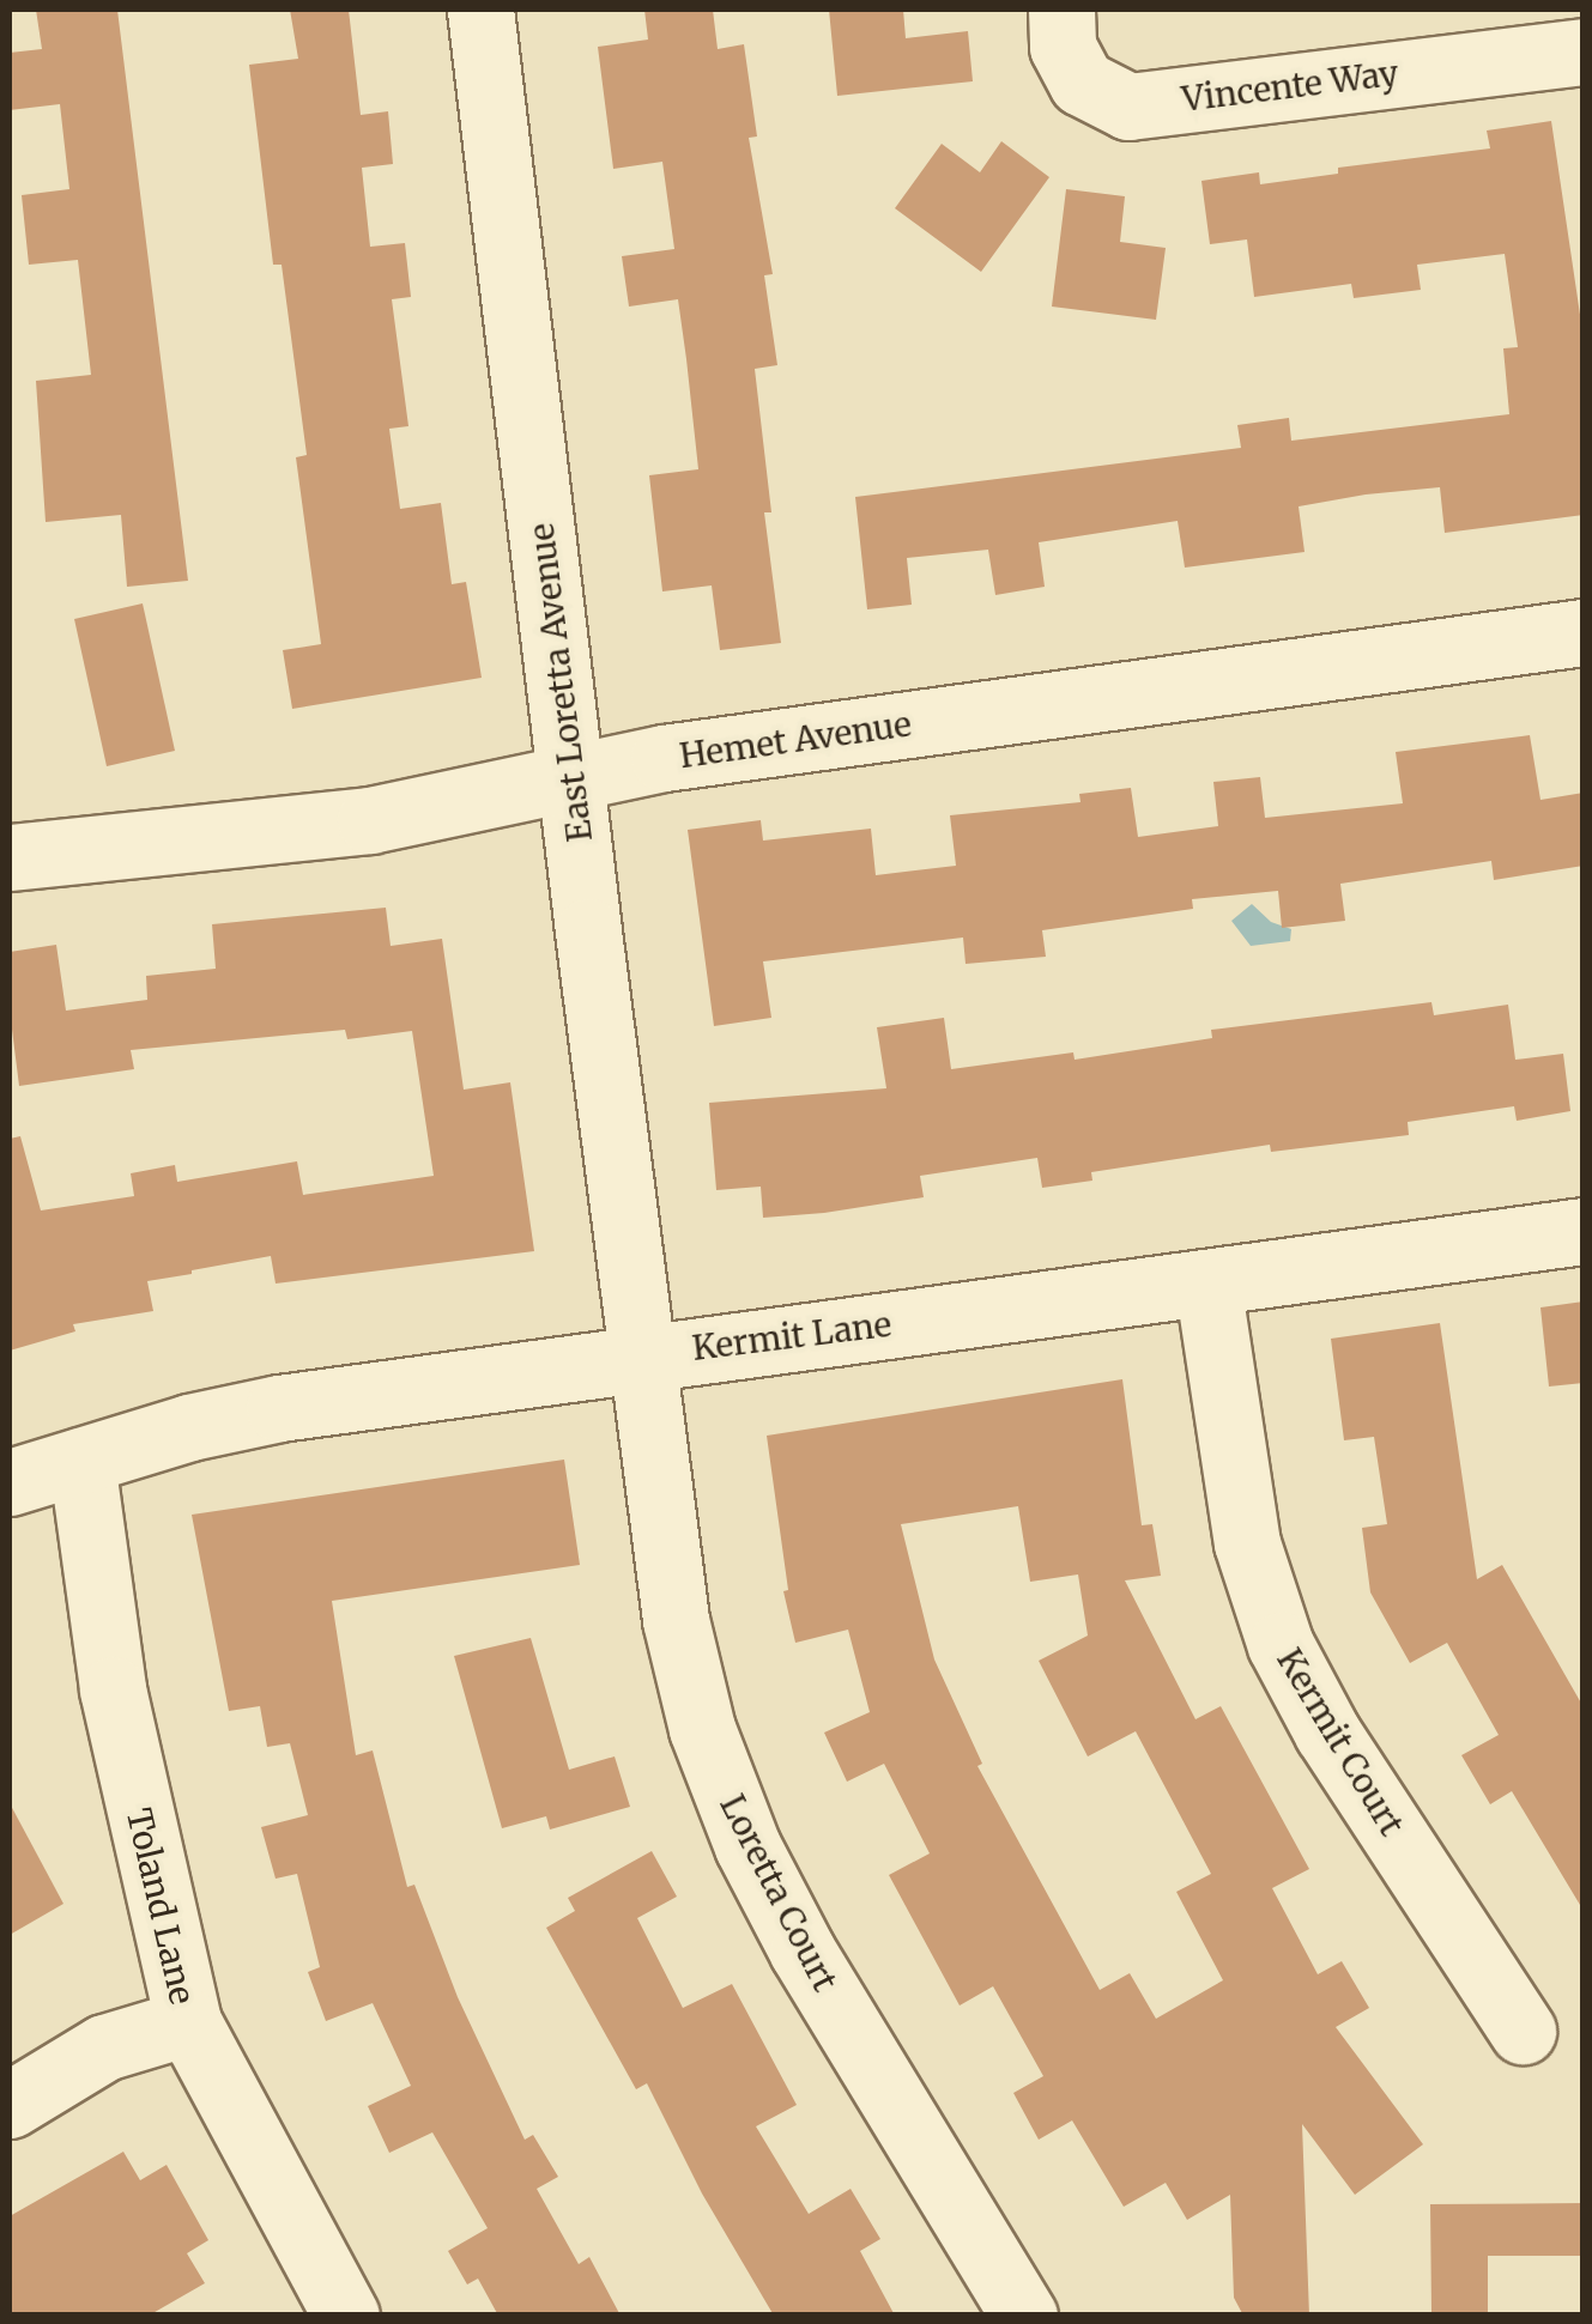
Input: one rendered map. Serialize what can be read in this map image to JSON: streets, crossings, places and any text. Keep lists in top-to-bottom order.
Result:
{
  "streets": {
    "street": [
      "Vincente Way",
      "East Loretta Avenue",
      "Hemet Avenue",
      "Kermit Lane",
      "Kermit Court",
      "Loretta Court",
      "Toland Lane"
    ]
  },
  "crossings": [
    ["East Loretta Avenue", "Hemet Avenue"],
    ["East Loretta Avenue", "Kermit Lane"],
    ["East Loretta Avenue", "Loretta Court"],
    ["Kermit Lane", "Kermit Court"],
    ["Kermit Lane", "Loretta Court"],
    ["Kermit Lane", "Toland Lane"]
  ]
}
